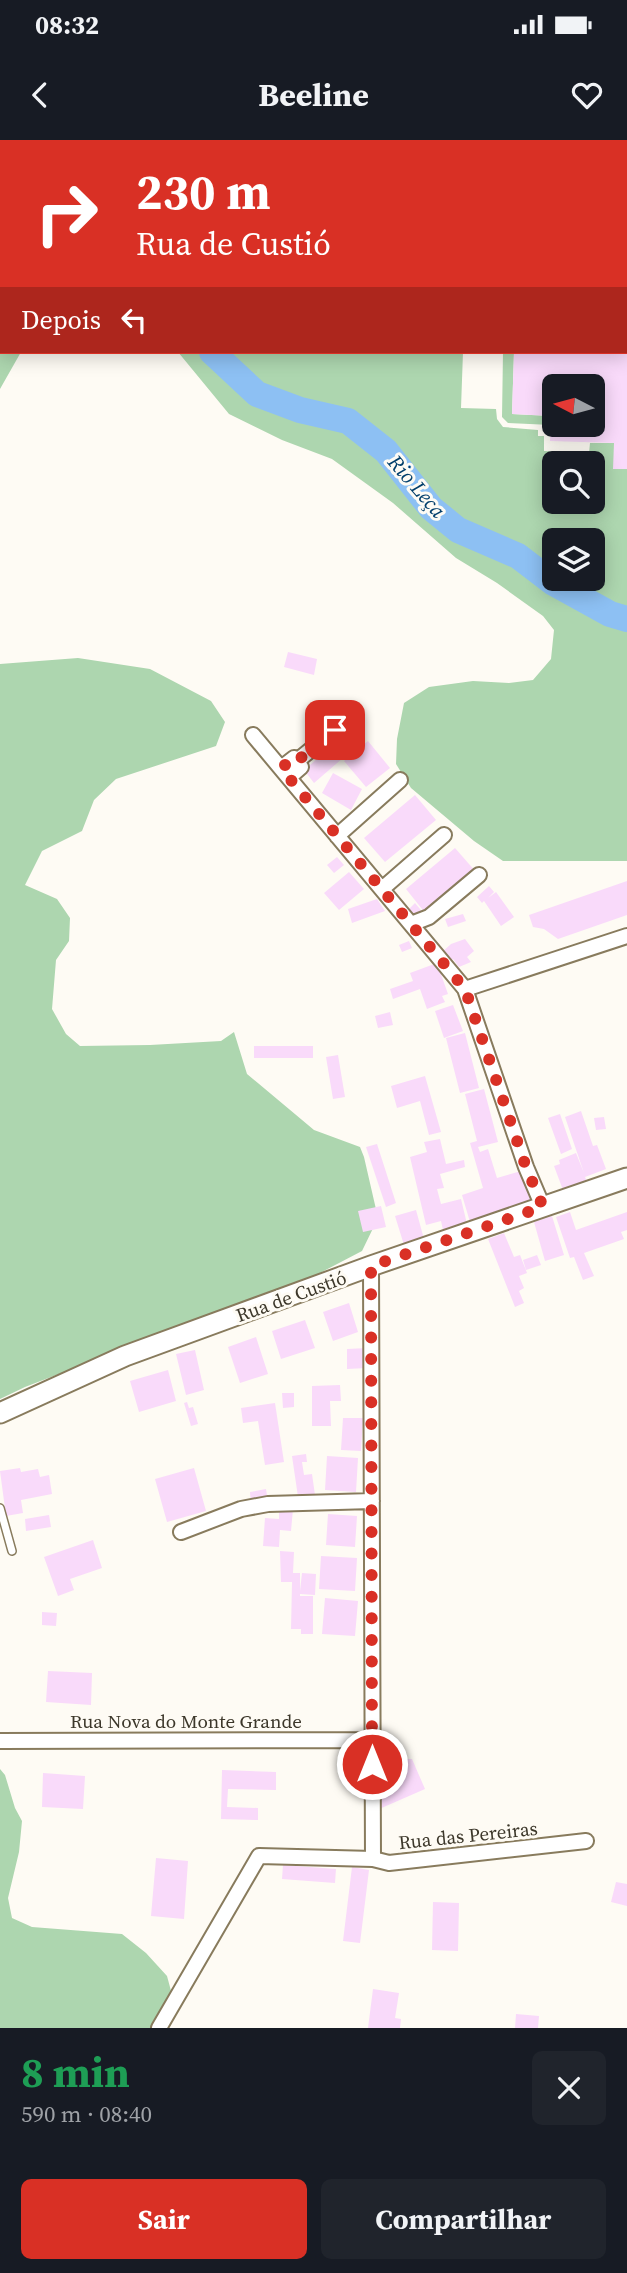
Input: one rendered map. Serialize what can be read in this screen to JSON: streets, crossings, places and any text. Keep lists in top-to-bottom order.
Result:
{
  "streets": {
    "main road": ["Rua de Custió"],
    "street": ["Rua Nova do Monte Grande", "Rua das Pereiras"]
  },
  "water": ["Rio Leça"],
  "north": "left",
  "page": {
    "status": "08:32",
    "header": "Beeline",
    "turn": ["230 m", "Rua de Custió"],
    "then": "Depois",
    "heading": ["8 min", "590 m · 08:40"],
    "buttons": ["Sair", "Compartilhar"]
  }
}
